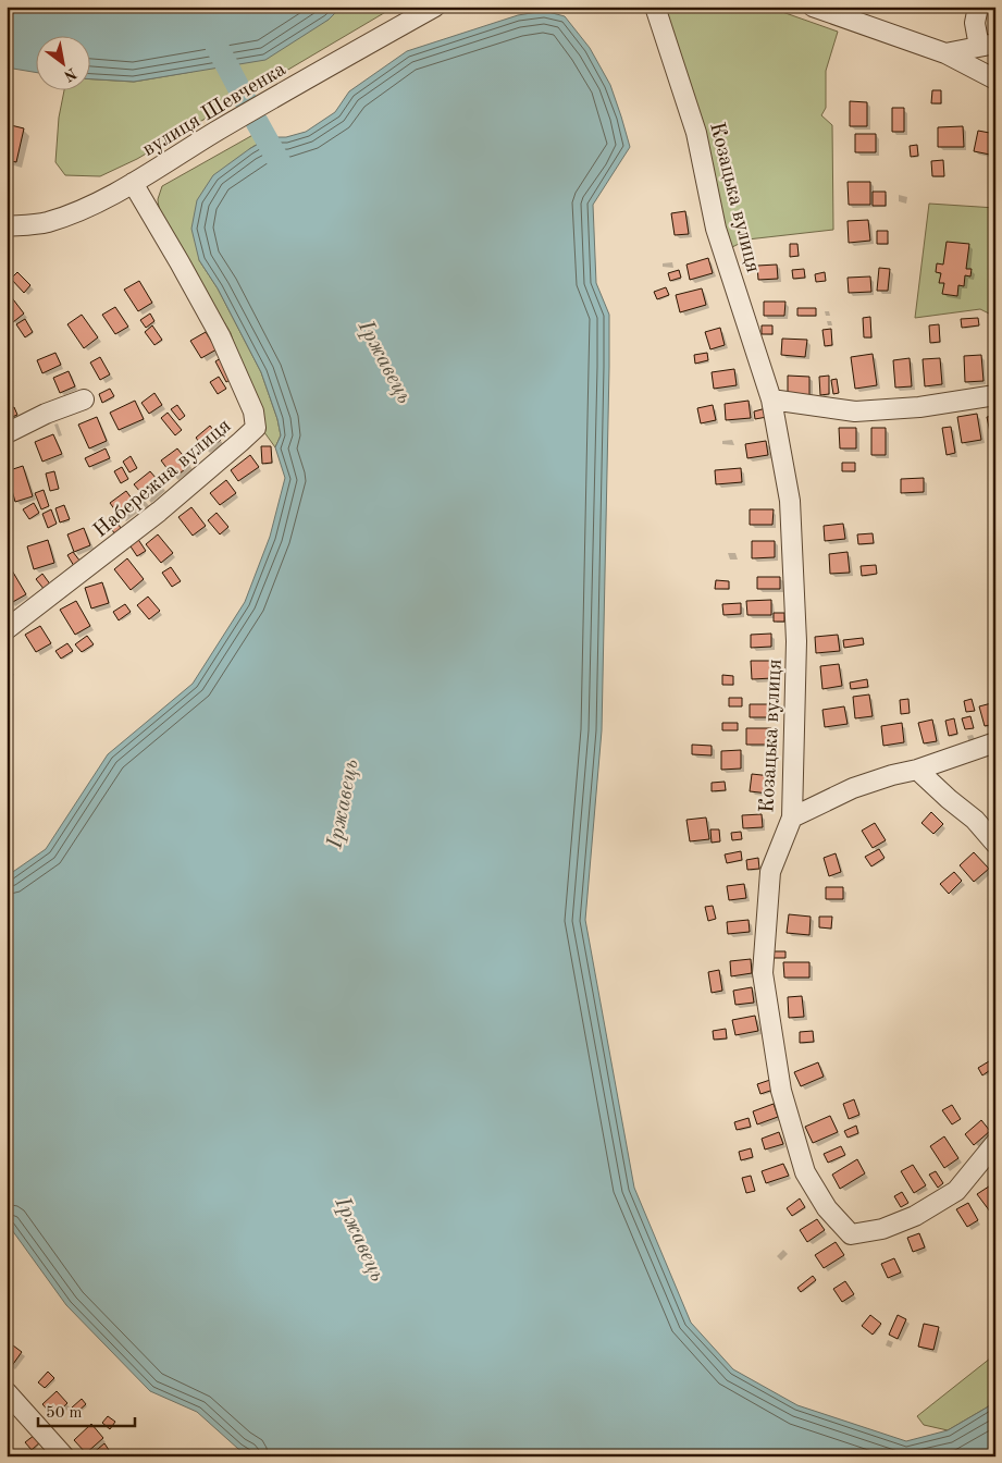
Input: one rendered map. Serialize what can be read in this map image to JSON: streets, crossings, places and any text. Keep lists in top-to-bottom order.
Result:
{
  "streets": {
    "street": ["вулиця Шевченка", "Козацька вулиця", "Набережна вулиця"]
  },
  "crossings": [
    ["вулиця Шевченка", "Набережна вулиця"]
  ],
  "water": ["Іржавець"],
  "scale_bar": "50 m",
  "north": "bottom right"
}
